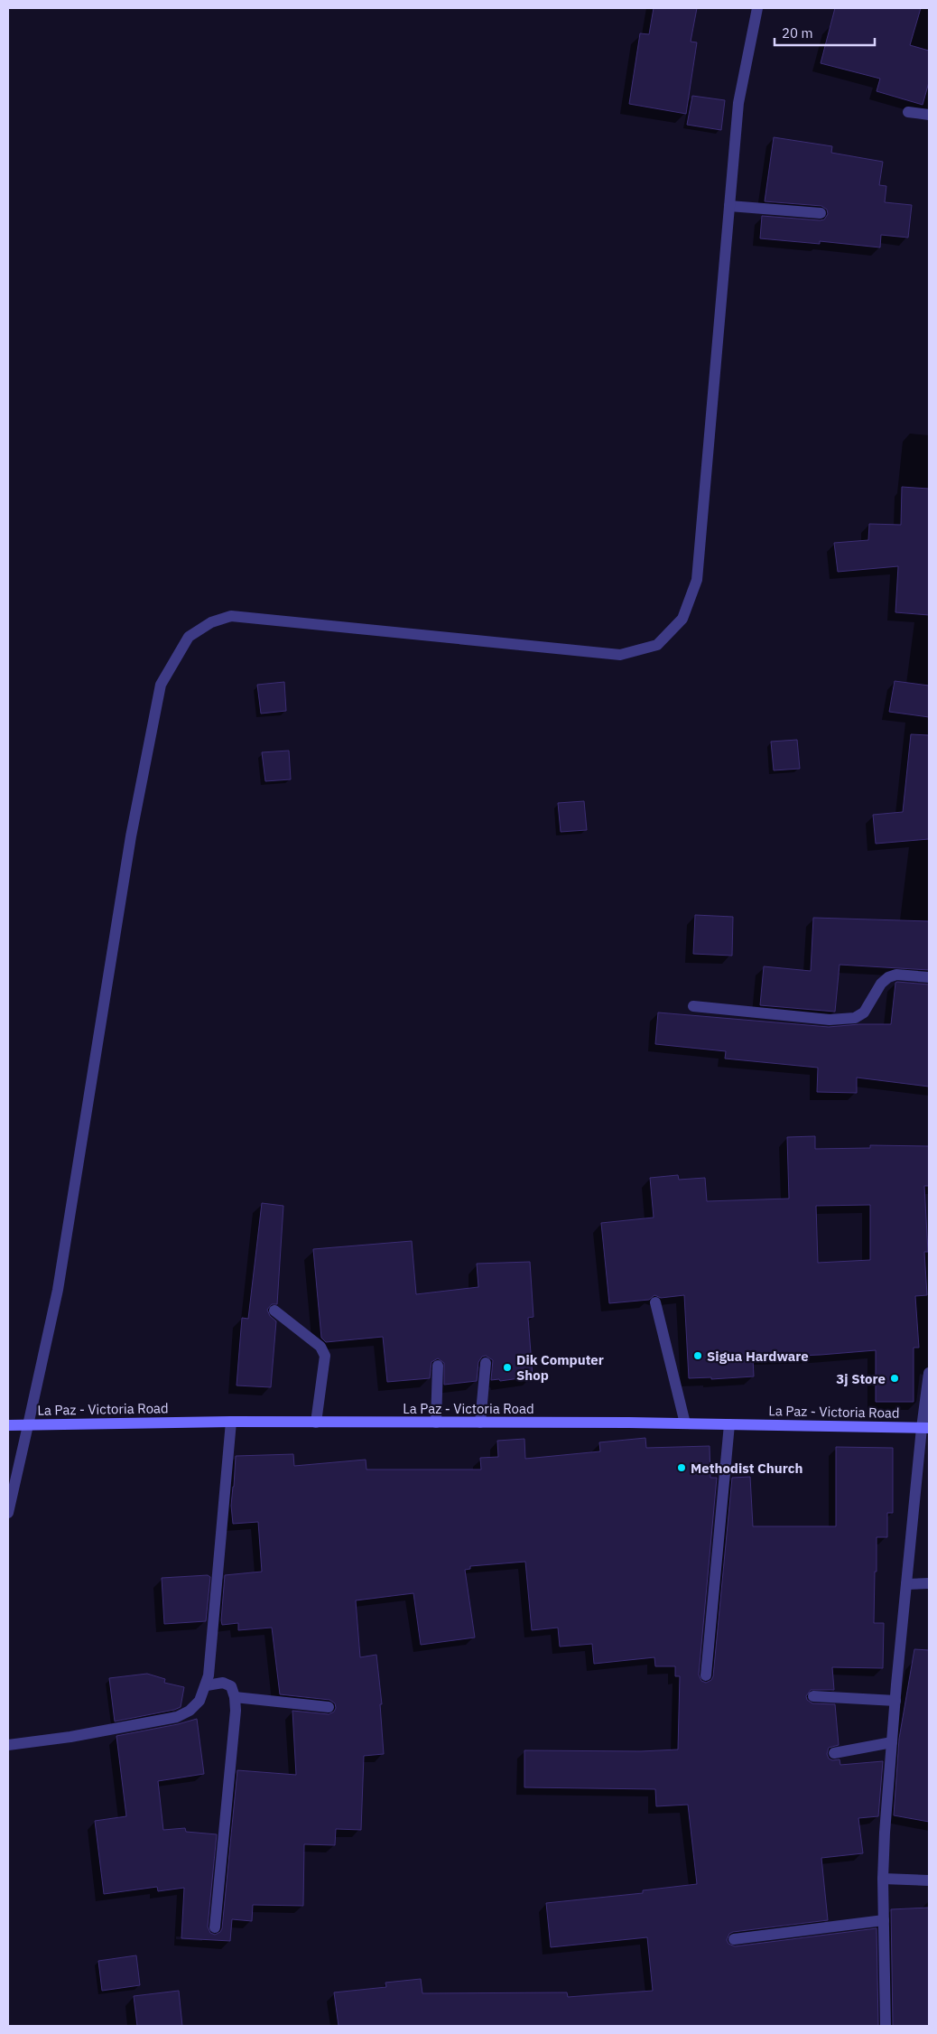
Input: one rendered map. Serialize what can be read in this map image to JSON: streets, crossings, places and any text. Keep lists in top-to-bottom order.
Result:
{
  "streets": {
    "main road": ["La Paz - Victoria Road"]
  },
  "places": [
    "Sigua Hardware",
    "Dik Computer Shop",
    "3j Store",
    "Methodist Church"
  ],
  "scale_bar": "20 m"
}
